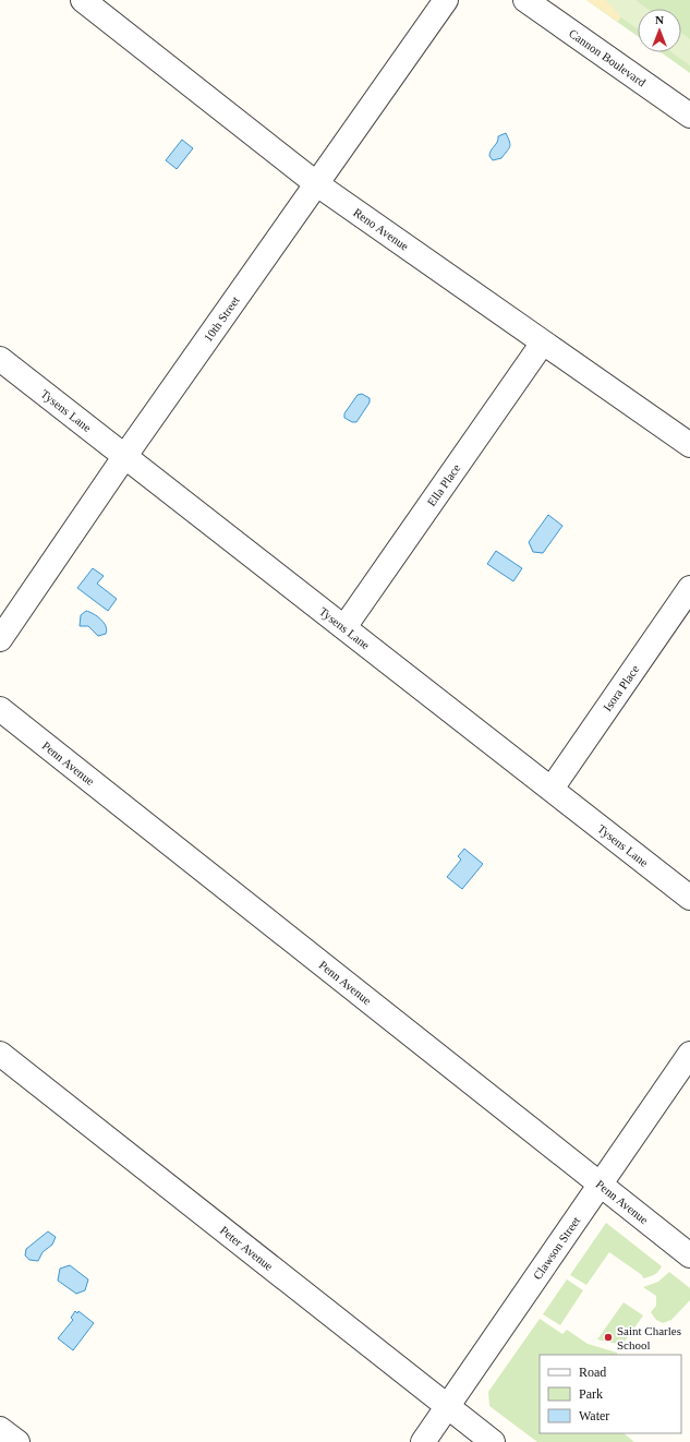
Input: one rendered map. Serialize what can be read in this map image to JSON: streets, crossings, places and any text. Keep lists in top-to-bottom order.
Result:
{
  "streets": {
    "street": [
      "Cannon Boulevard",
      "Reno Avenue",
      "10th Street",
      "Tysens Lane",
      "Ella Place",
      "Isora Place",
      "Penn Avenue",
      "Clawson Street",
      "Peter Avenue"
    ]
  },
  "crossings": [
    ["Reno Avenue", "10th Street"],
    ["Reno Avenue", "Ella Place"],
    ["10th Street", "Tysens Lane"],
    ["Tysens Lane", "Ella Place"],
    ["Tysens Lane", "Isora Place"],
    ["Penn Avenue", "Clawson Street"],
    ["Clawson Street", "Peter Avenue"]
  ],
  "places": ["Saint Charles School"],
  "legend": ["Road", "Park", "Water"],
  "north": "top"
}
